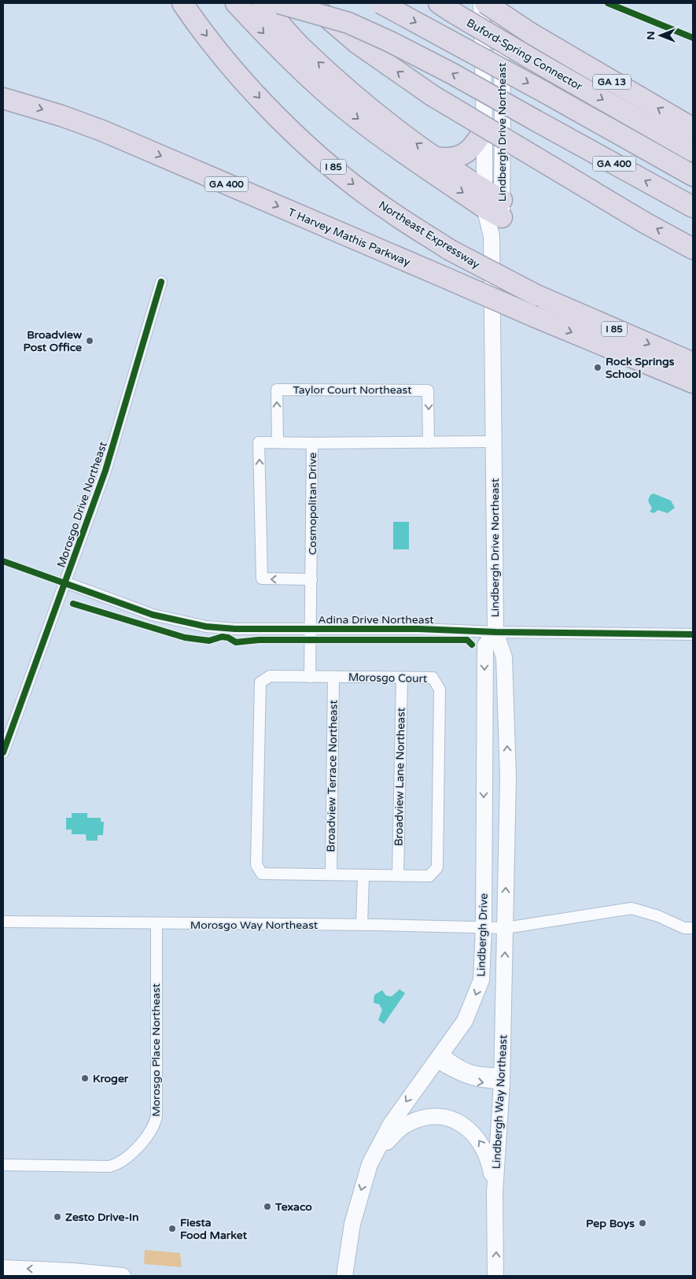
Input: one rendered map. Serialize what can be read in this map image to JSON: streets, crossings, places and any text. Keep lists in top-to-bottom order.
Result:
{
  "streets": {
    "highway": [
      "Buford-Spring Connector",
      "GA 13",
      "GA 400",
      "I 85",
      "Northeast Expressway",
      "T Harvey Mathis Parkway"
    ],
    "main road": ["Lindbergh Drive Northeast", "Lindbergh Drive", "Lindbergh Way Northeast"],
    "street": [
      "Taylor Court Northeast",
      "Cosmopolitan Drive",
      "Morosgo Drive Northeast",
      "Adina Drive Northeast",
      "Morosgo Court",
      "Broadview Terrace Northeast",
      "Broadview Lane Northeast",
      "Morosgo Way Northeast",
      "Morosgo Place Northeast"
    ]
  },
  "crossings": [
    ["Lindbergh Drive Northeast", "Cosmopolitan Drive"],
    ["Lindbergh Drive Northeast", "Adina Drive Northeast"],
    ["Lindbergh Drive Northeast", "Morosgo Way Northeast"],
    ["Lindbergh Drive Northeast", "Lindbergh Drive"],
    ["Lindbergh Drive Northeast", "Lindbergh Way Northeast"],
    ["Taylor Court Northeast", "Cosmopolitan Drive"],
    ["Cosmopolitan Drive", "Adina Drive Northeast"],
    ["Cosmopolitan Drive", "Morosgo Court"],
    ["Morosgo Drive Northeast", "Adina Drive Northeast"],
    ["Adina Drive Northeast", "Lindbergh Drive"],
    ["Morosgo Court", "Broadview Terrace Northeast"],
    ["Morosgo Court", "Broadview Lane Northeast"],
    ["Morosgo Way Northeast", "Lindbergh Drive"],
    ["Morosgo Way Northeast", "Morosgo Place Northeast"],
    ["Morosgo Way Northeast", "Lindbergh Way Northeast"]
  ],
  "one_way": ["Lindbergh Drive", "Lindbergh Way Northeast"],
  "places": [
    "Broadview Post Office",
    "Rock Springs School",
    "Kroger",
    "Texaco",
    "Zesto Drive-In",
    "Pep Boys",
    "Fiesta Food Market"
  ],
  "north": "left"
}
